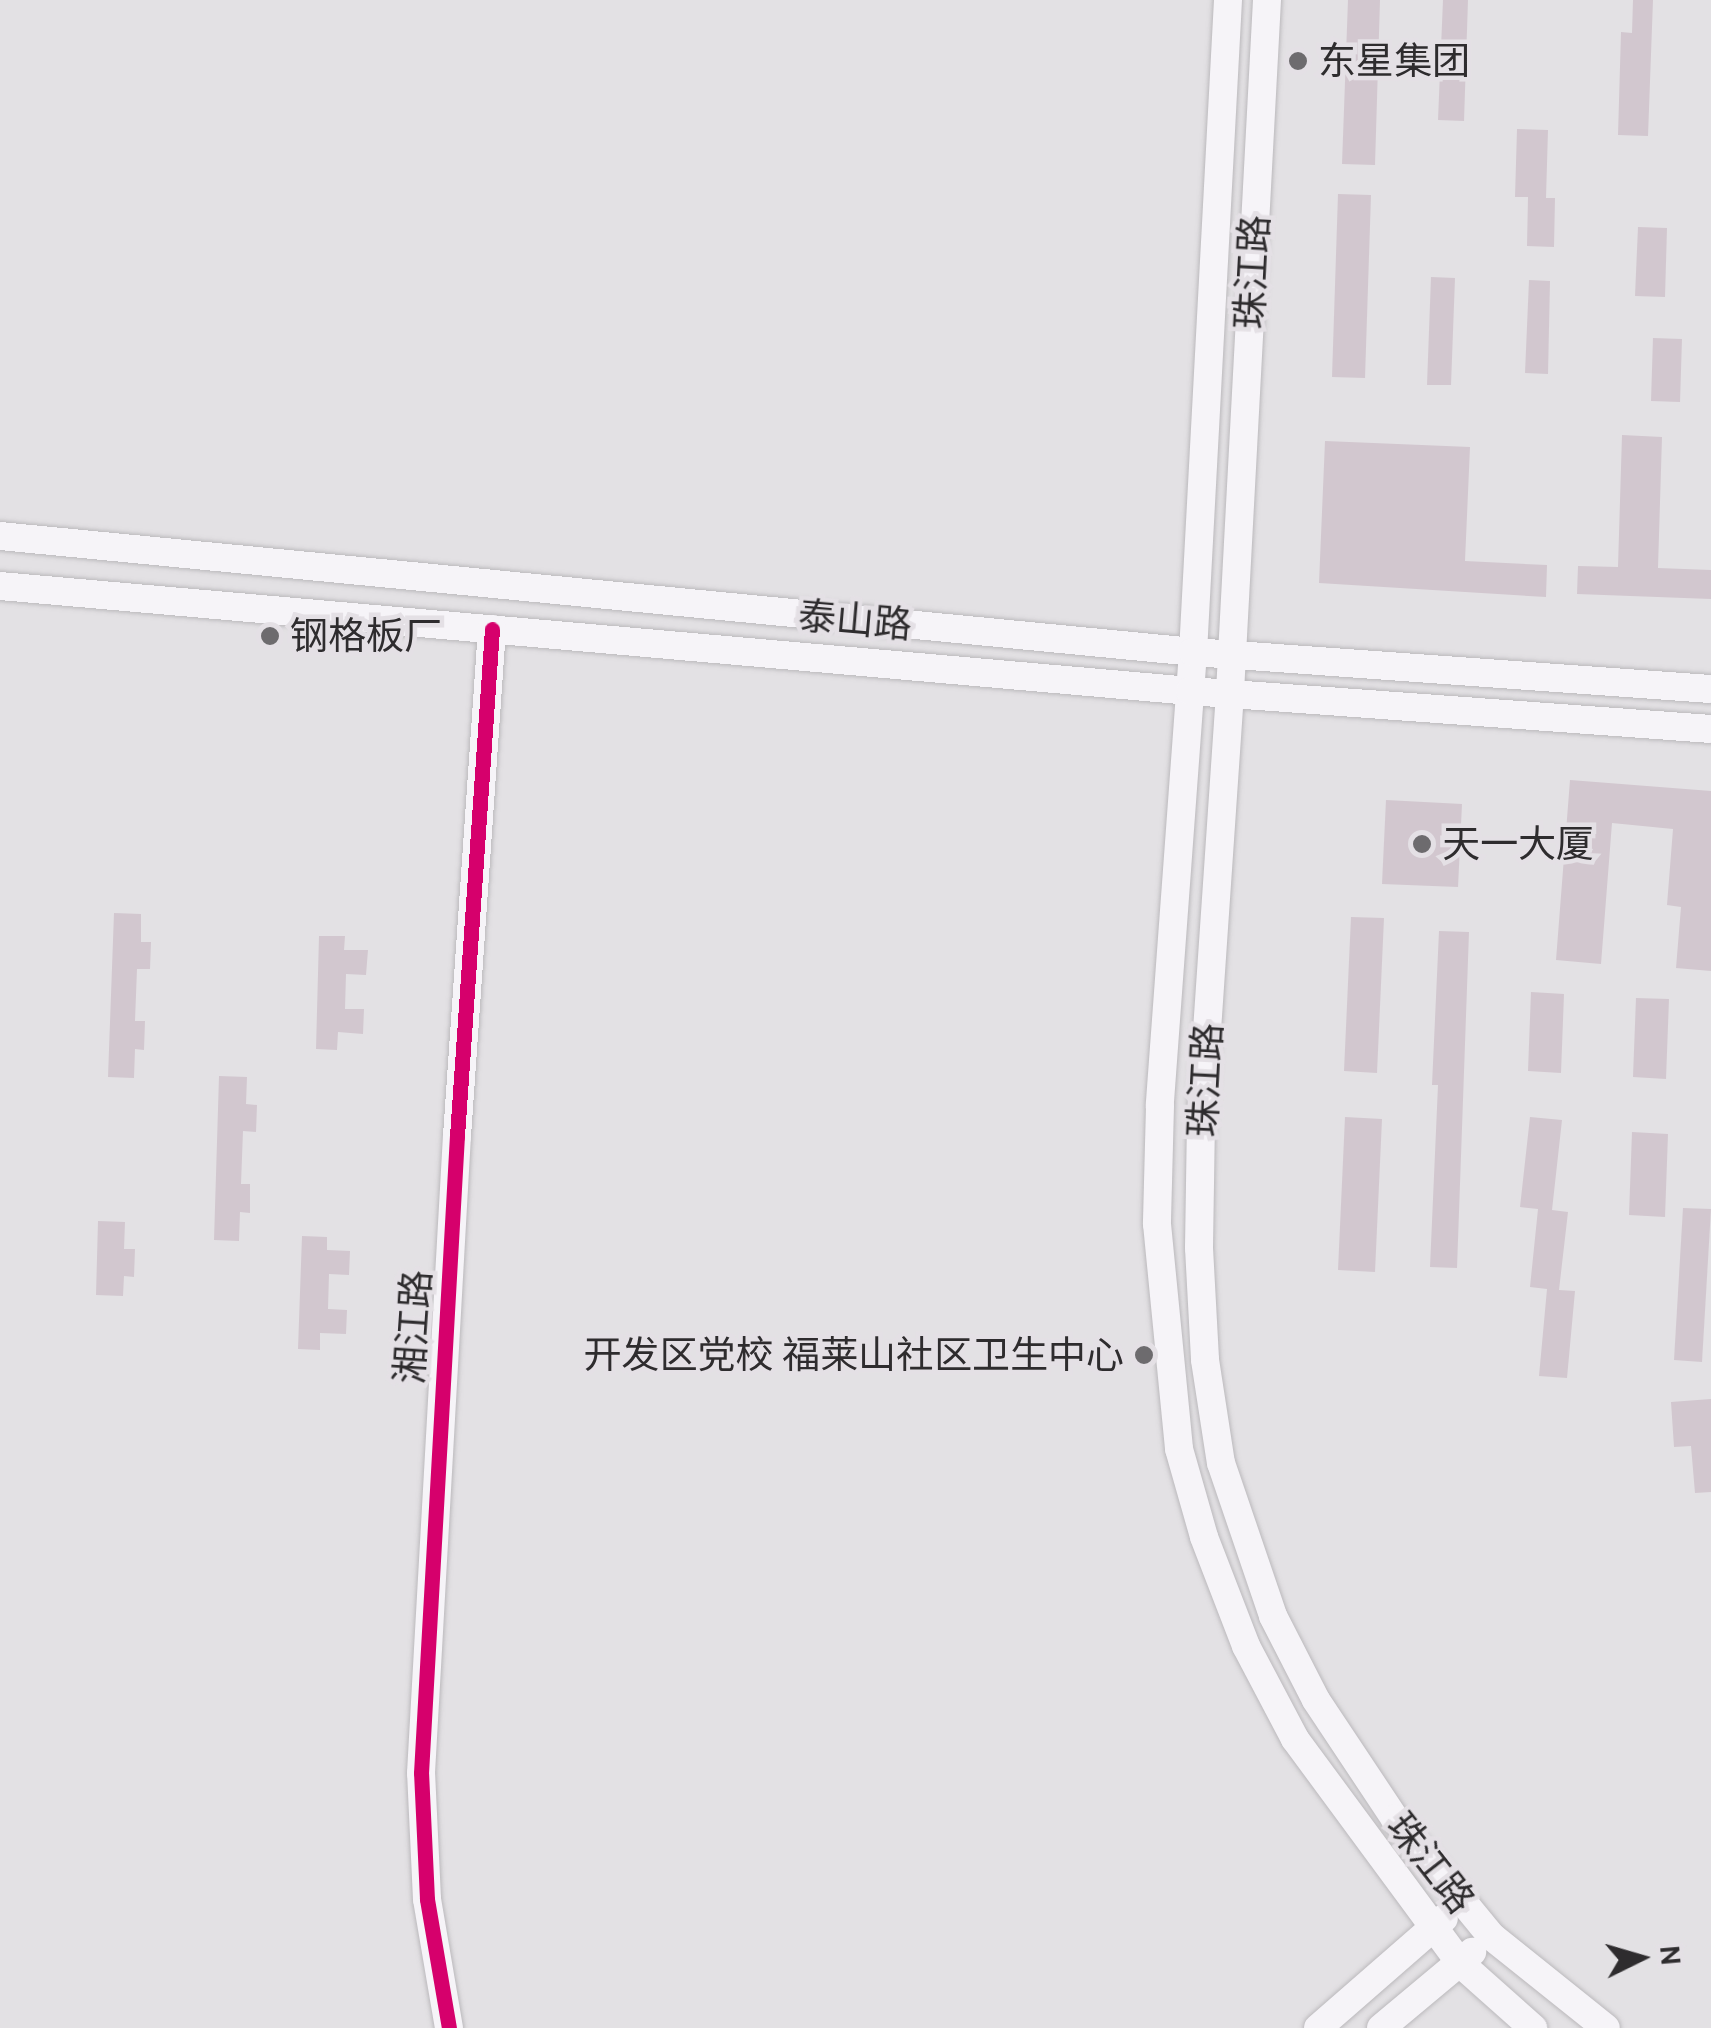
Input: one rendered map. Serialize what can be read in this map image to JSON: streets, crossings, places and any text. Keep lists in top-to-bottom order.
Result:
{
  "streets": {
    "main road": ["珠江路", "泰山路", "湘江路"]
  },
  "crossings": [
    ["珠江路", "泰山路"],
    ["泰山路", "湘江路"]
  ],
  "places": [
    "东星集团",
    "钢格板厂",
    "天一大厦",
    "开发区党校 福莱山社区卫生中心"
  ],
  "north": "right"
}
